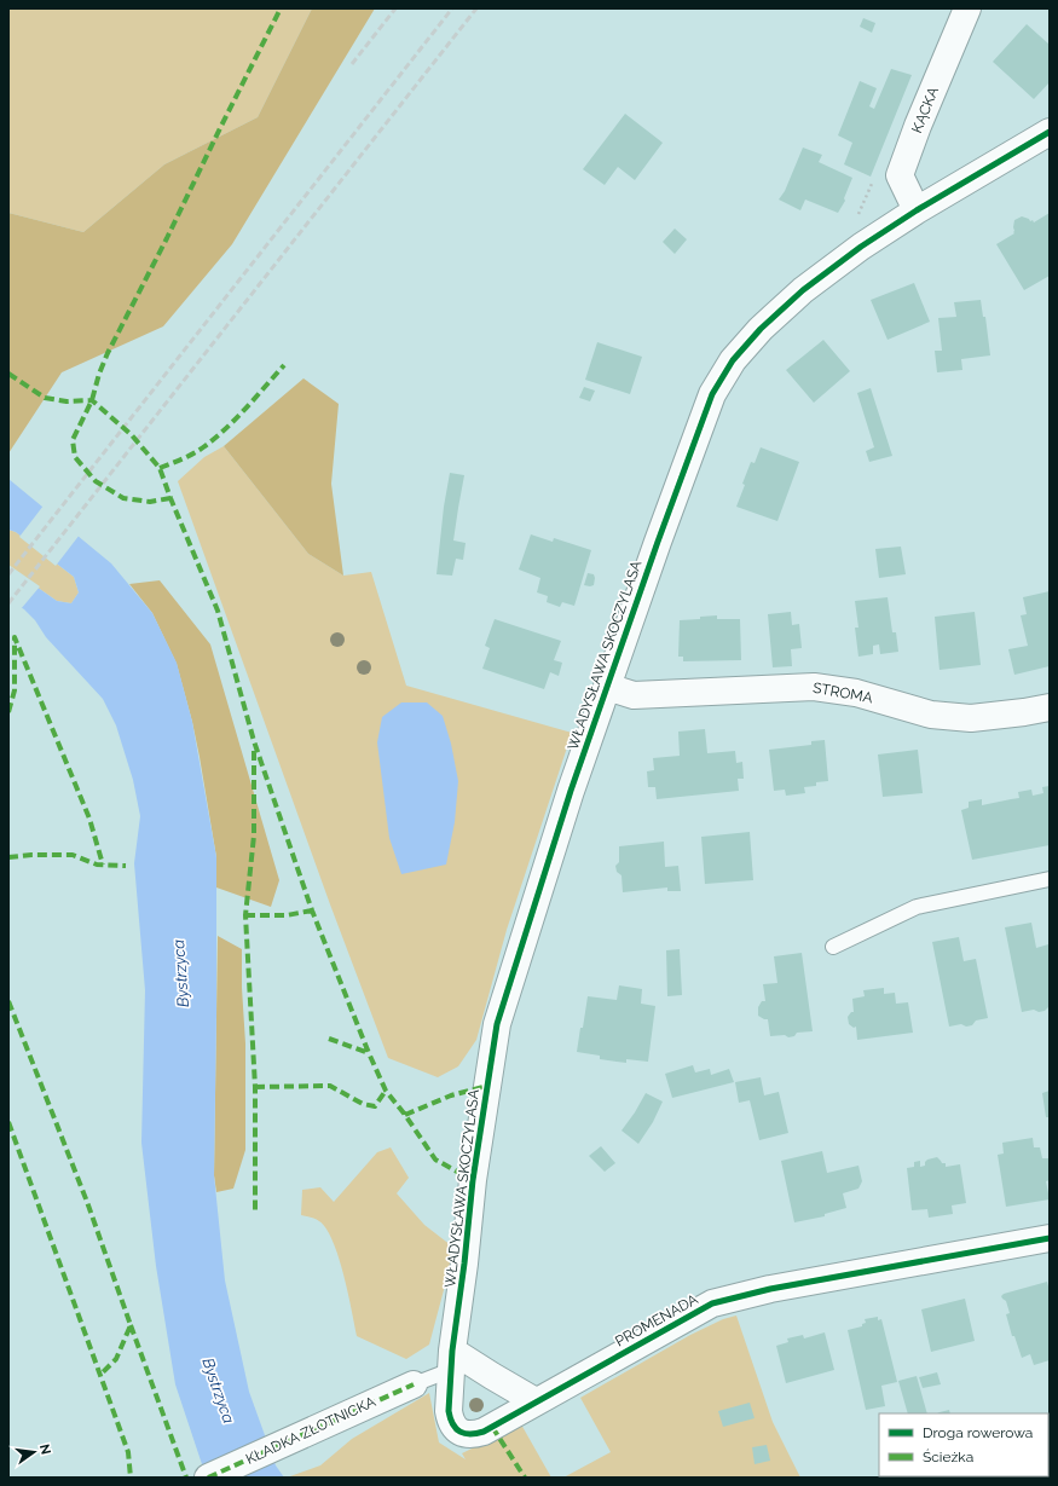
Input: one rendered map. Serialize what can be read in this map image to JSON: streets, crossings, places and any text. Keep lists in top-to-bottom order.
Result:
{
  "streets": {
    "street": [
      "KĄCKA",
      "WŁADYSŁAWA SKOCZYLASA",
      "STROMA",
      "PROMENADA",
      "KŁADKA ZŁOTNICKA"
    ]
  },
  "crossings": [
    ["KĄCKA", "WŁADYSŁAWA SKOCZYLASA"],
    ["WŁADYSŁAWA SKOCZYLASA", "STROMA"],
    ["WŁADYSŁAWA SKOCZYLASA", "PROMENADA"]
  ],
  "water": ["Bystrzyca"],
  "legend": ["Droga rowerowa", "Ścieżka"],
  "north": "right"
}
